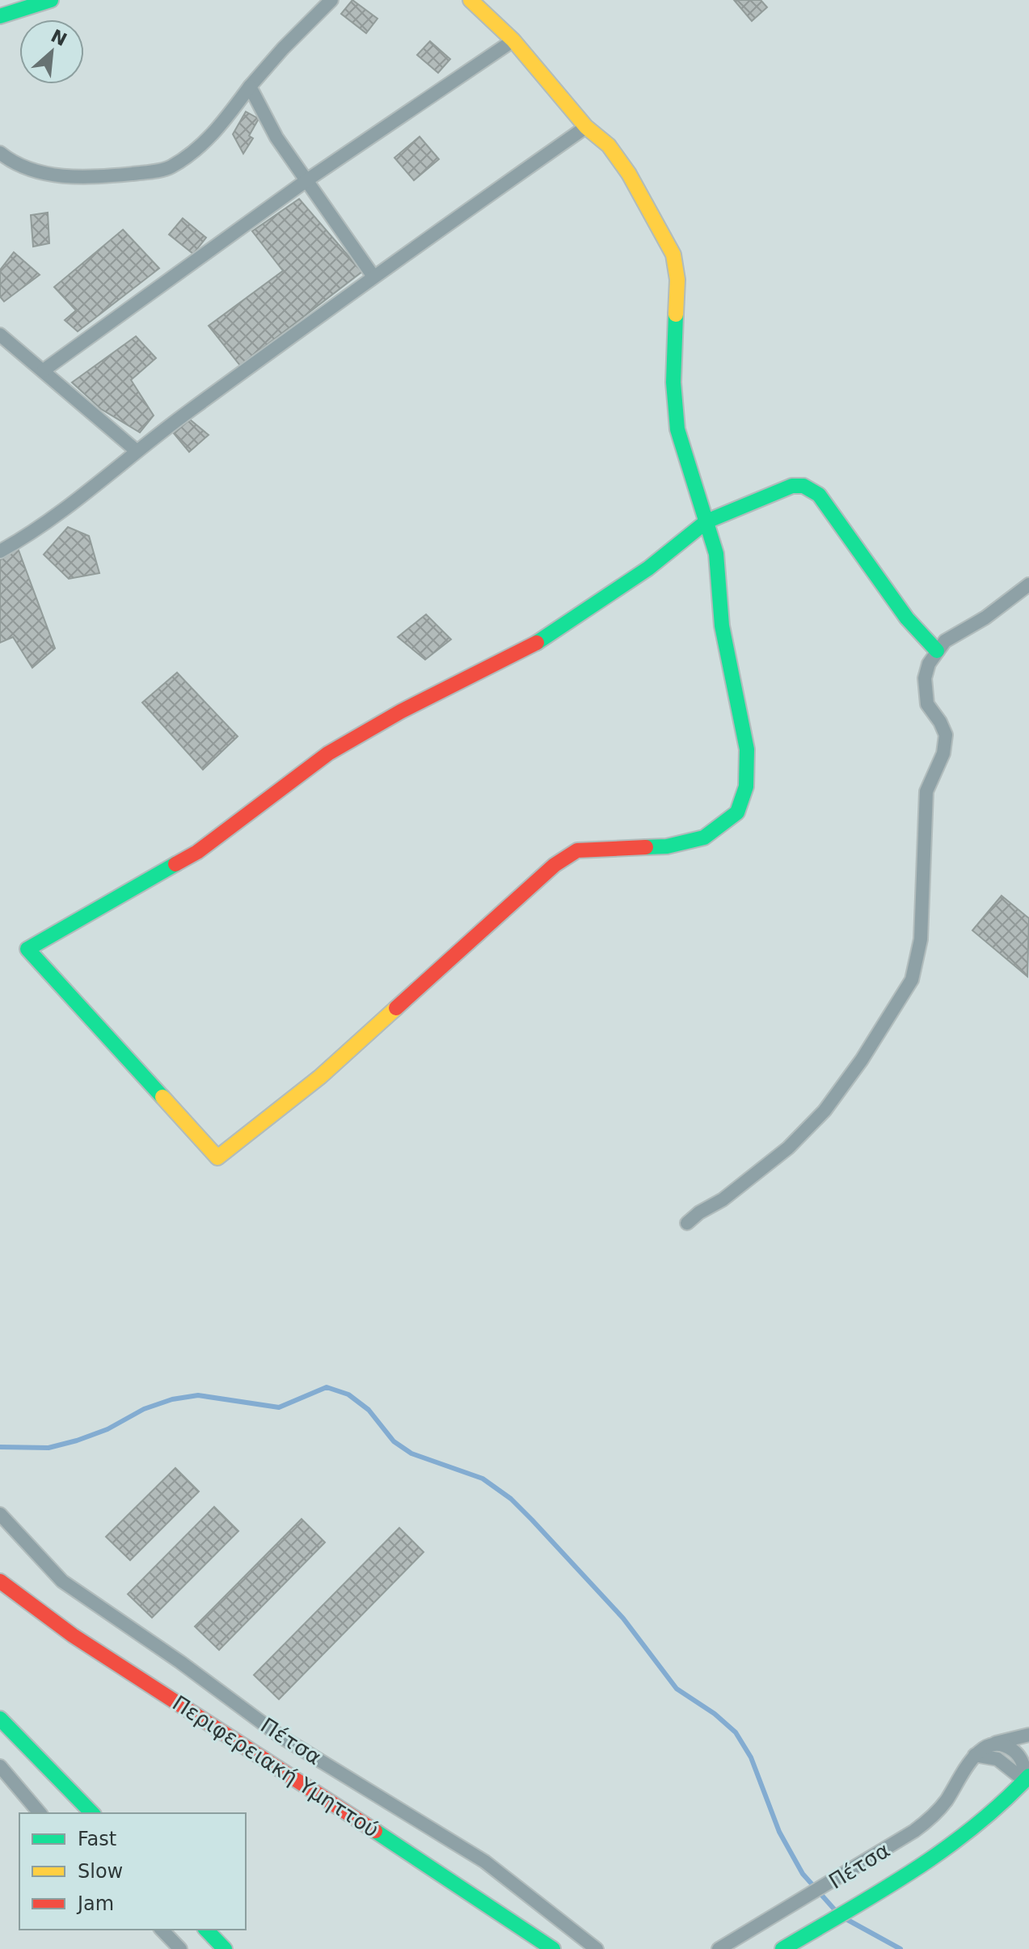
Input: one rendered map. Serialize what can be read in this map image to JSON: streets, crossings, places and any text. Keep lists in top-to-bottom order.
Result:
{
  "streets": {
    "main road": ["Πέτσα", "Περιφερειακή Υμηττού"]
  },
  "legend": ["Fast", "Slow", "Jam"],
  "north": "top right"
}
